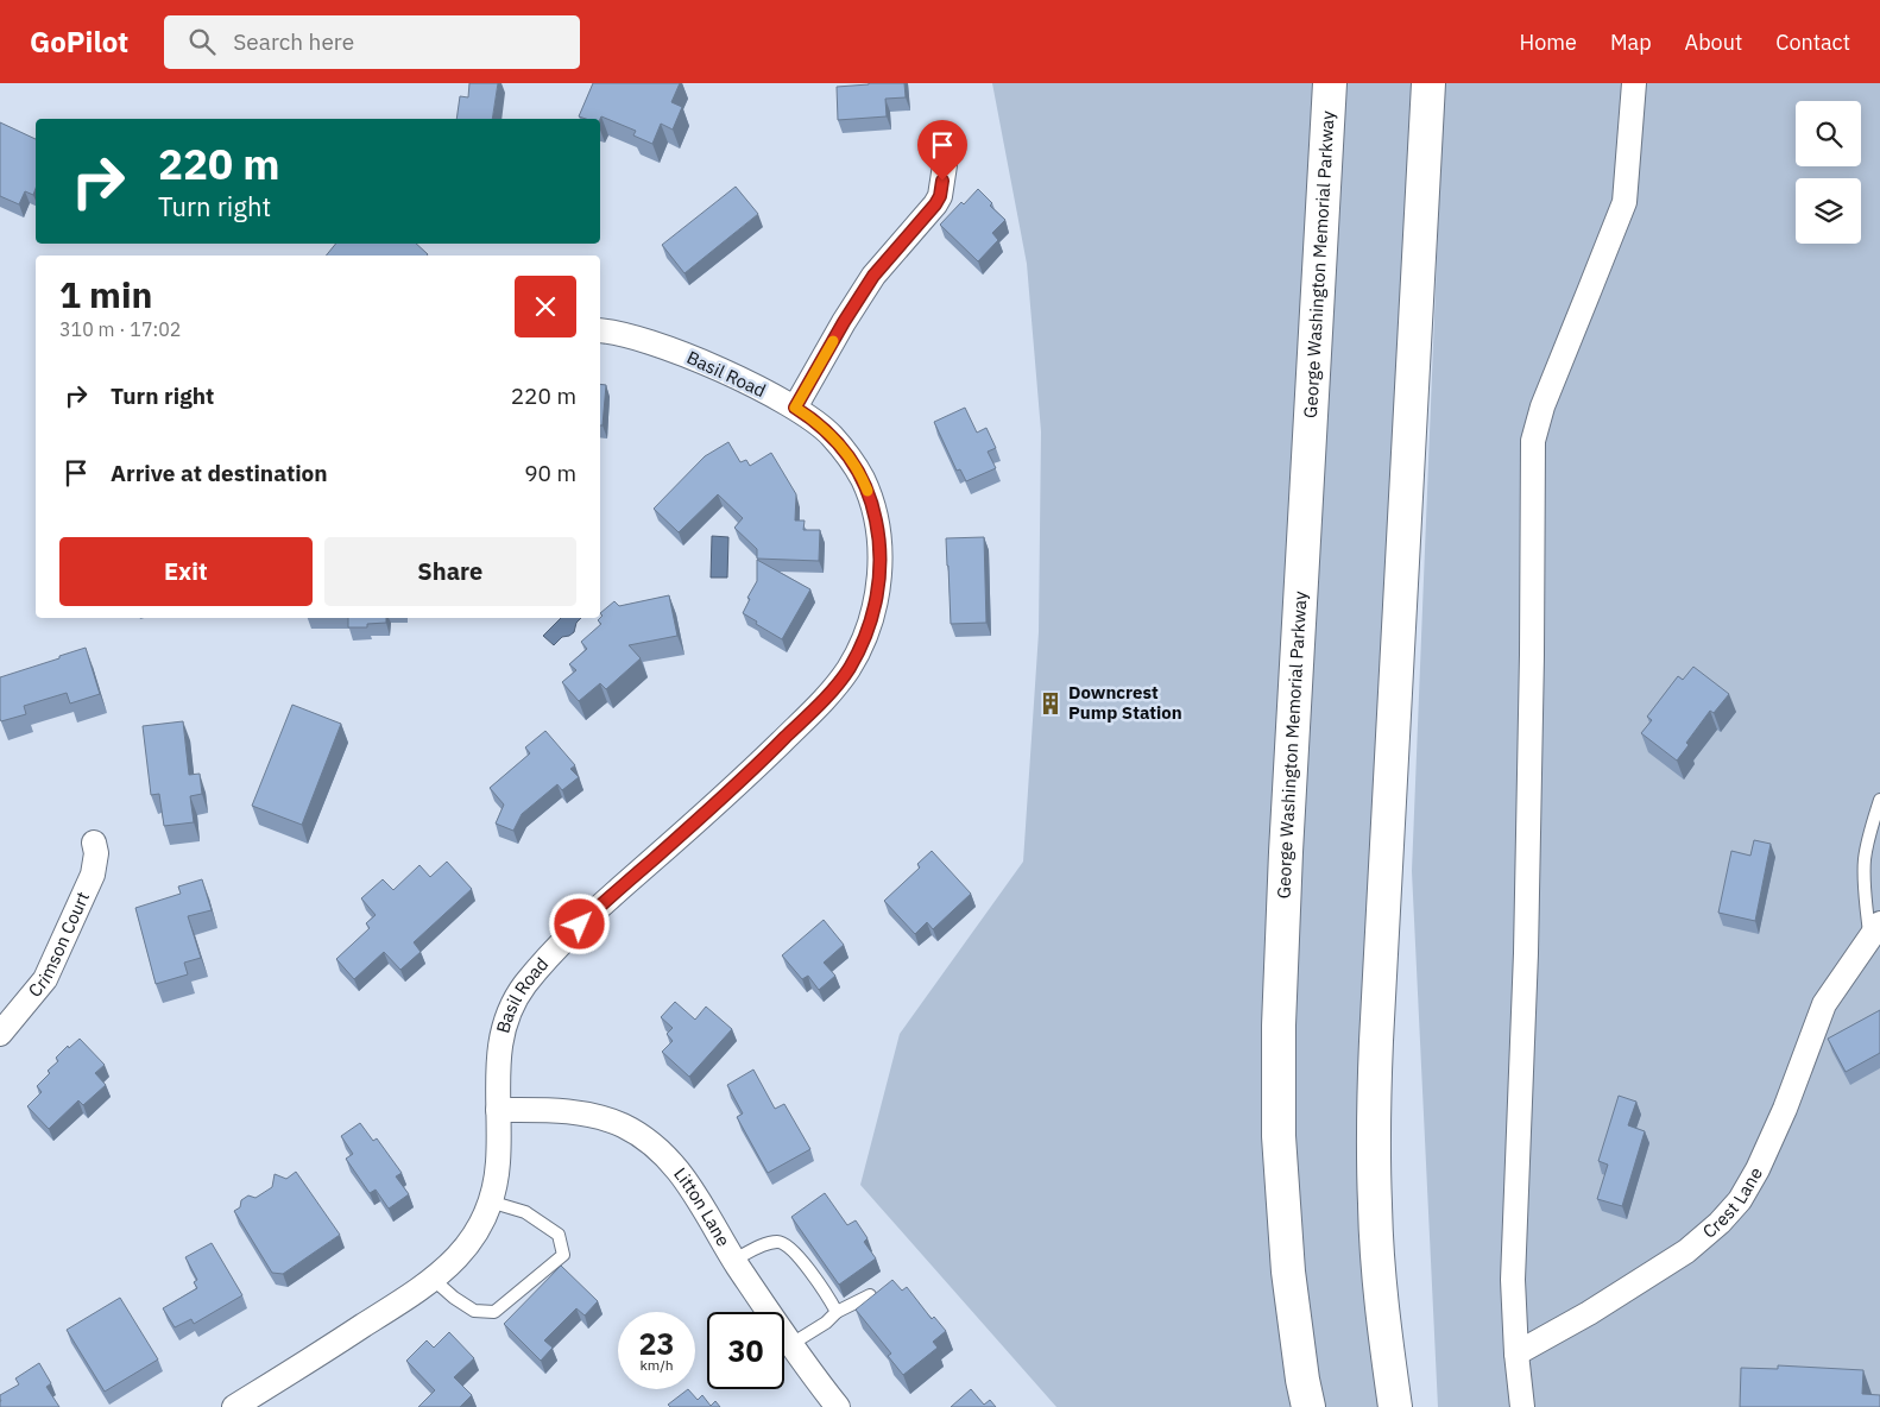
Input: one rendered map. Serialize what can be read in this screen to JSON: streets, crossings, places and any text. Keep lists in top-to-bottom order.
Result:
{
  "streets": {
    "highway": ["George Washington Memorial Parkway"],
    "street": [
      "Basil Road",
      "Crimson Court",
      "Crest Lane",
      "Litton Lane"
    ]
  },
  "crossings": [
    ["Basil Road", "Litton Lane"]
  ],
  "places": {
    "building": ["Downcrest Pump Station"]
  },
  "page": {
    "header": "GoPilot",
    "search": "Search here",
    "nav": [
      "Home",
      "Map",
      "About",
      "Contact"
    ],
    "turn": ["220 m", "Turn right"],
    "heading": ["1 min", "310 m · 17:02"],
    "list": [
      {
        "name": "Turn right",
        "value": "220 m"
      },
      {
        "name": "Arrive at destination",
        "value": "90 m"
      }
    ],
    "buttons": ["Exit", "Share"],
    "speed": "23 km/h",
    "limit": "30"
  }
}
